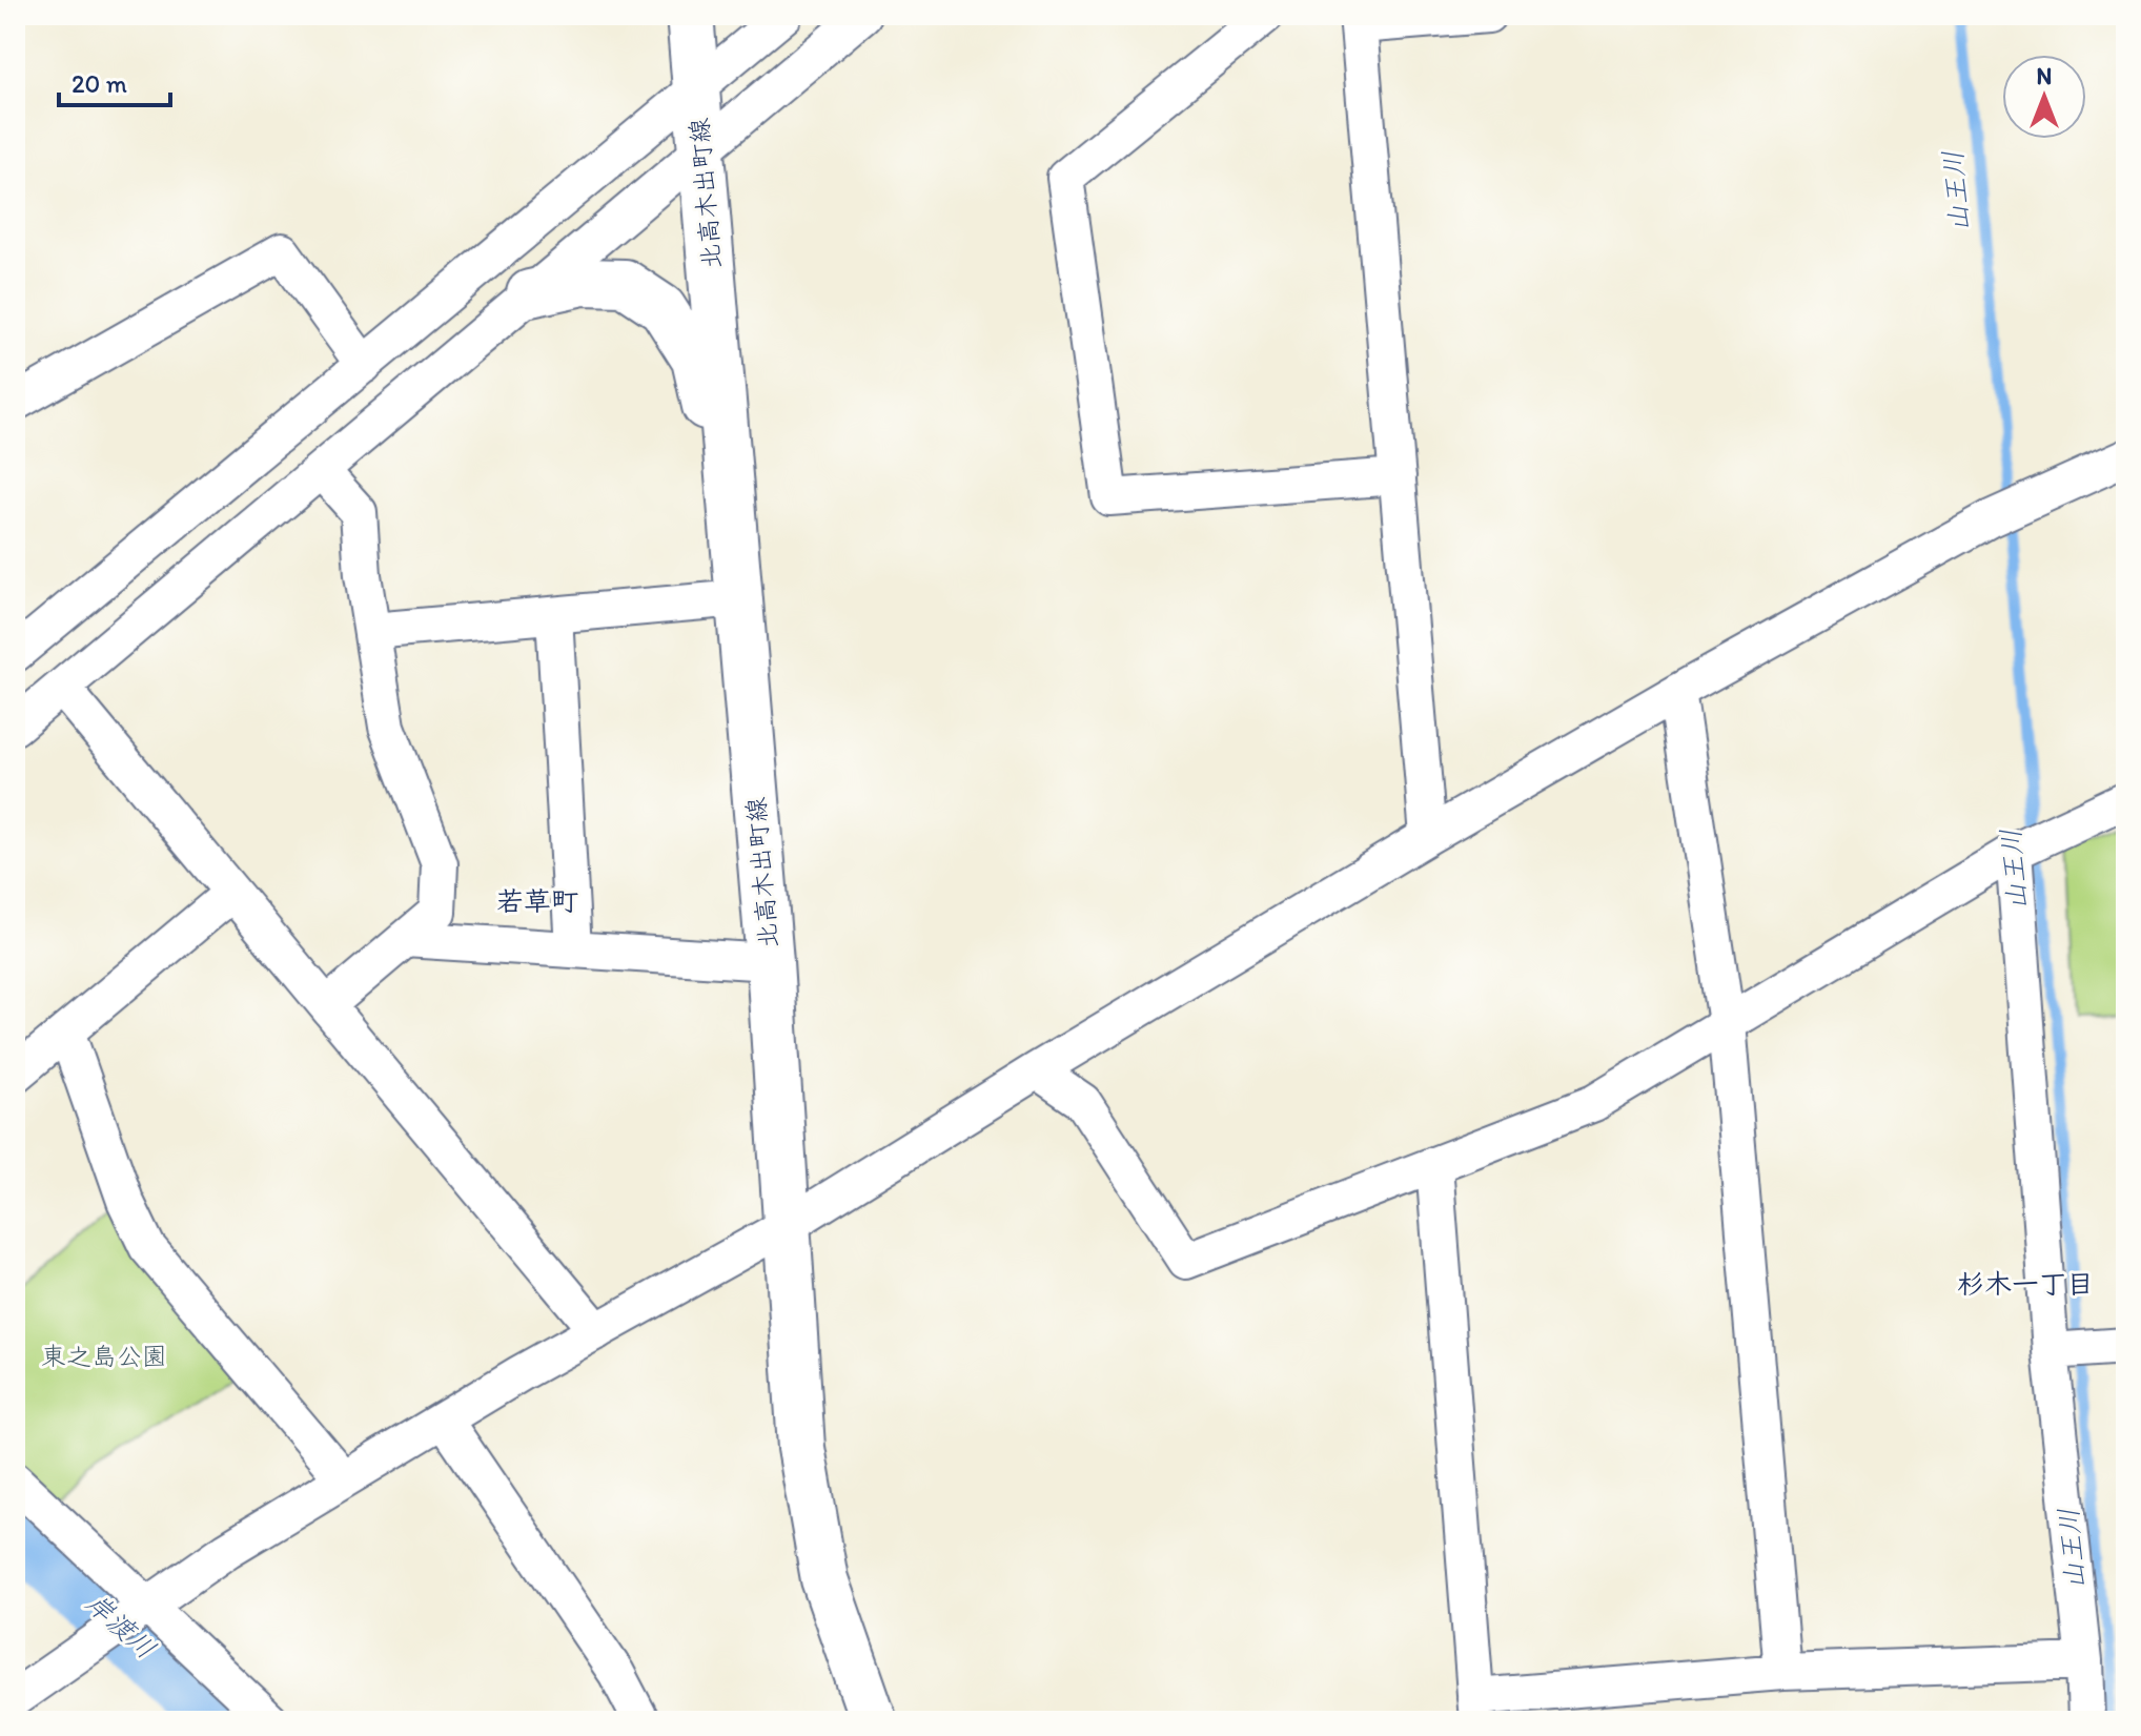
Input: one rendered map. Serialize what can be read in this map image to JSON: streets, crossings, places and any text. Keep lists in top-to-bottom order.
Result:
{
  "streets": {
    "main road": ["北高木出町線"]
  },
  "districts": ["若草町", "杉木一丁目"],
  "water": ["山王川", "岸渡川"],
  "parks": ["東之島公園"],
  "scale_bar": "20 m",
  "north": "top"
}
